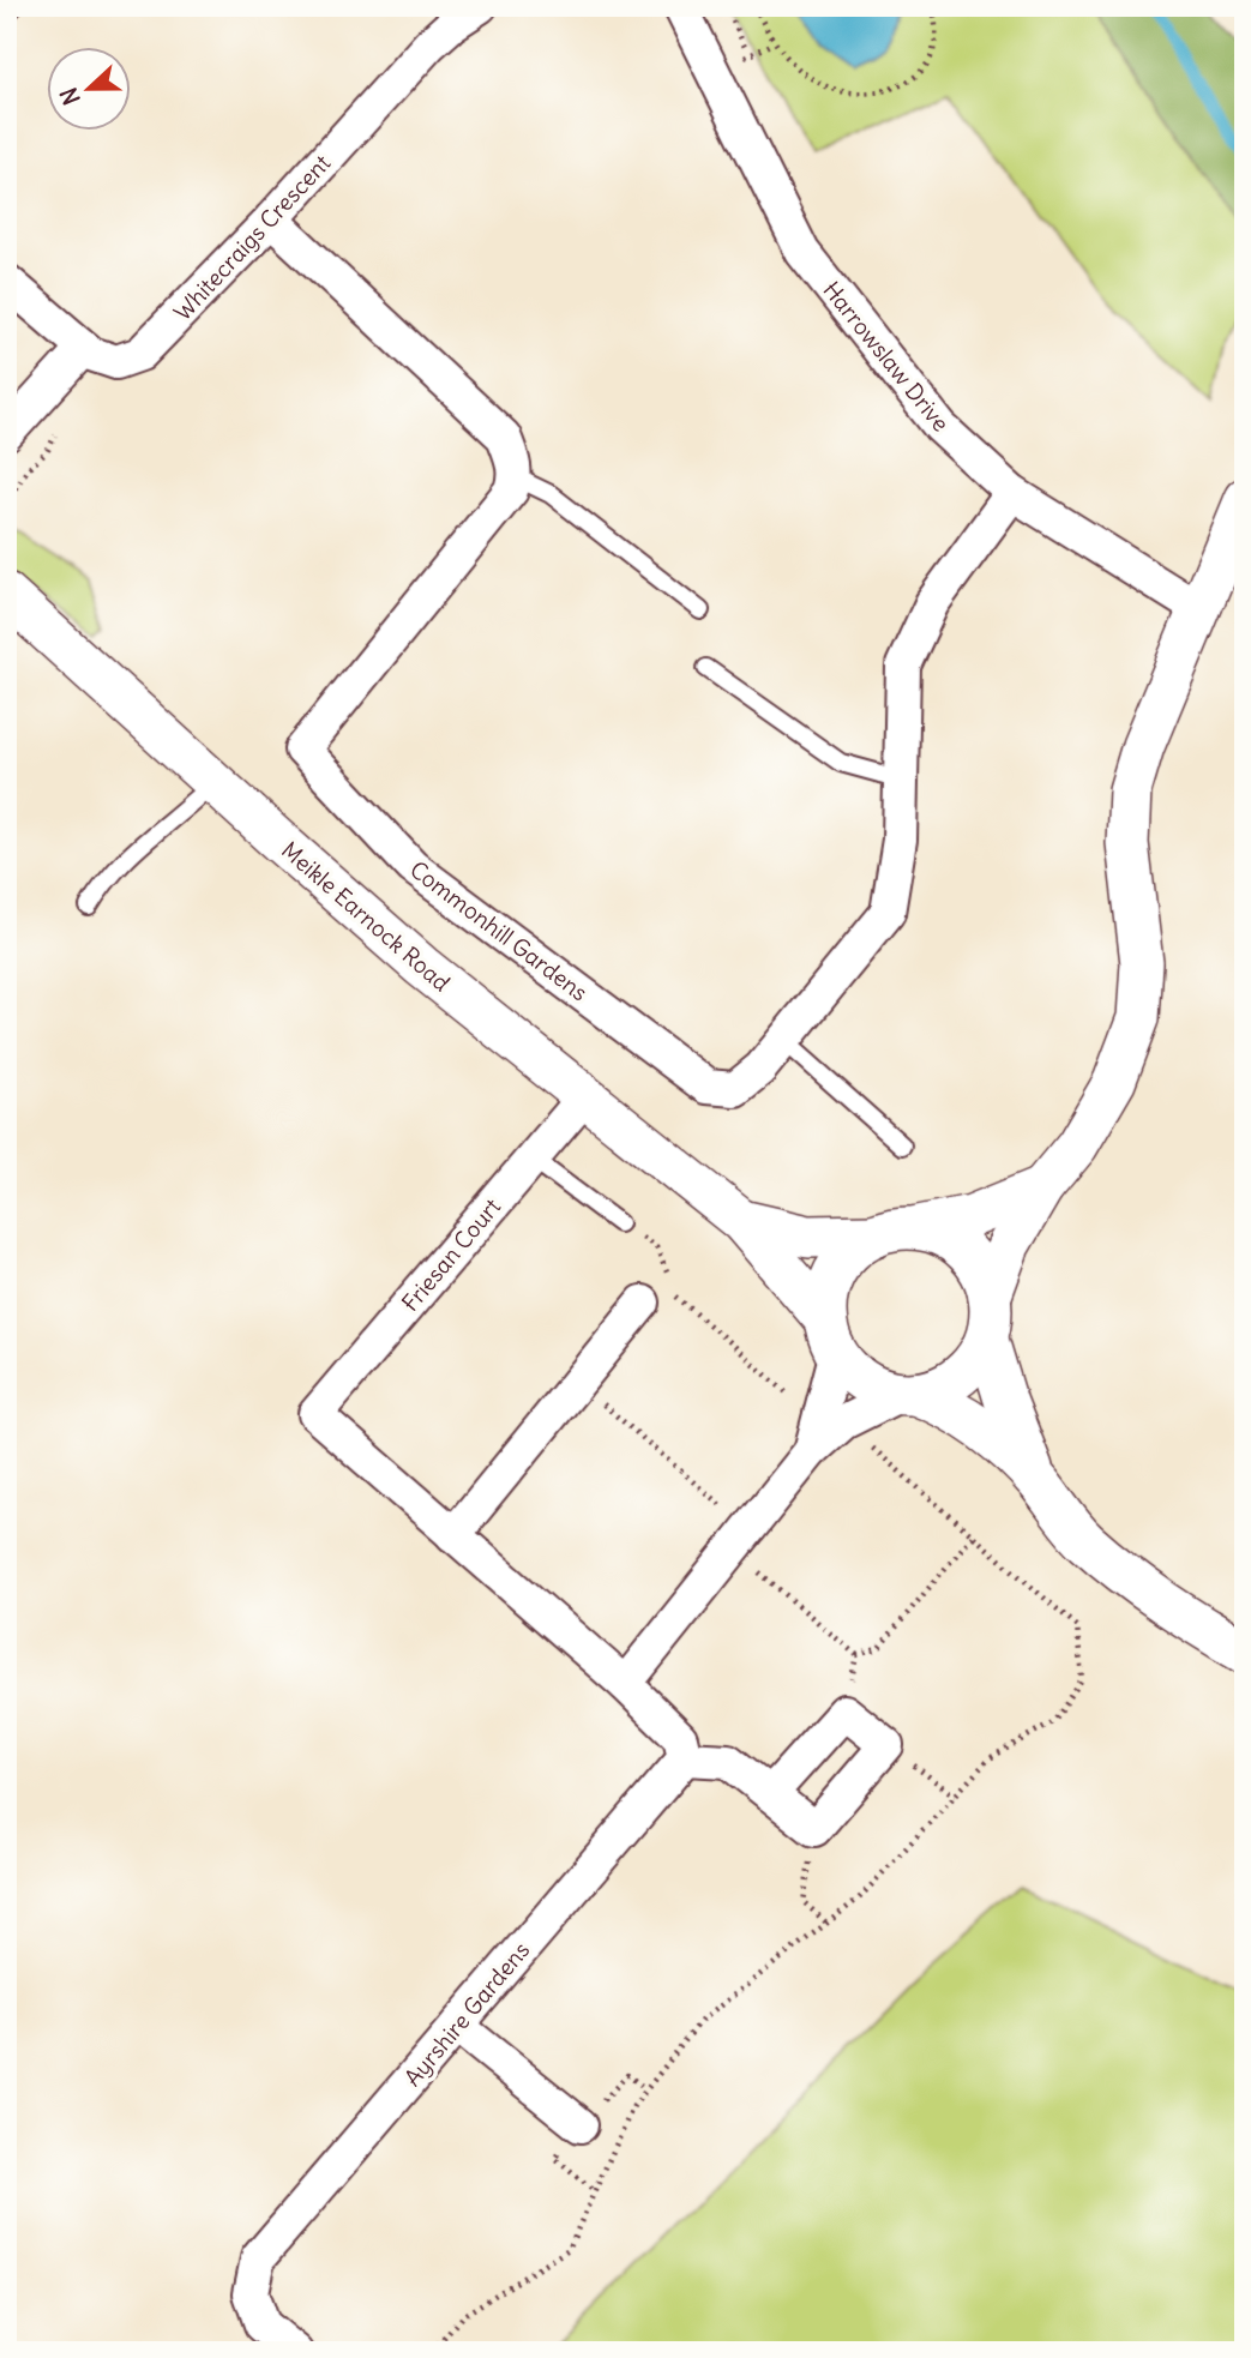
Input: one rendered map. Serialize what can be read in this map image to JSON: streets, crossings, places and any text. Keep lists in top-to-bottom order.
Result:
{
  "streets": {
    "street": [
      "Whitecraigs Crescent",
      "Harrowslaw Drive",
      "Meikle Earnock Road",
      "Commonhill Gardens",
      "Friesan Court",
      "Ayrshire Gardens"
    ]
  },
  "crossings": [
    ["Harrowslaw Drive", "Commonhill Gardens"],
    ["Meikle Earnock Road", "Friesan Court"]
  ],
  "north": "left"
}
